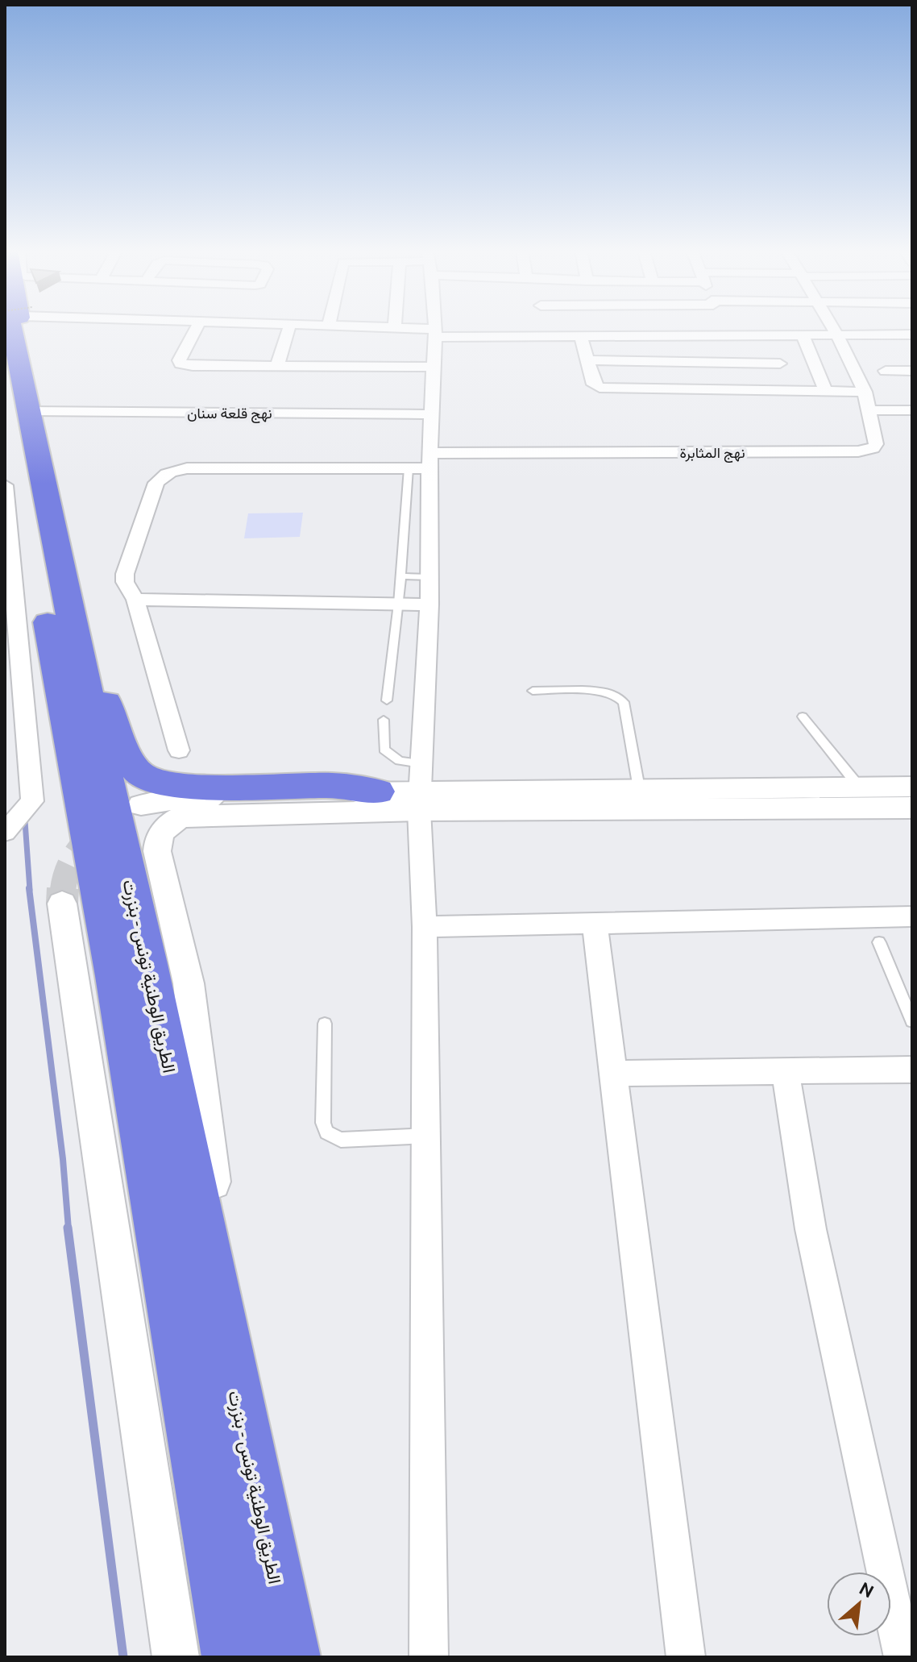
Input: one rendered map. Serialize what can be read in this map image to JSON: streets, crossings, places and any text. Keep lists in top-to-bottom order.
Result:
{
  "streets": {
    "highway": ["الطريق الوطنية تونس - بنزرت"],
    "street": ["نهج قلعة سنان", "نهج المثابرة"]
  },
  "crossings": [
    ["نهج قلعة سنان", "الطريق الوطنية تونس - بنزرت"]
  ],
  "north": "top right"
}
